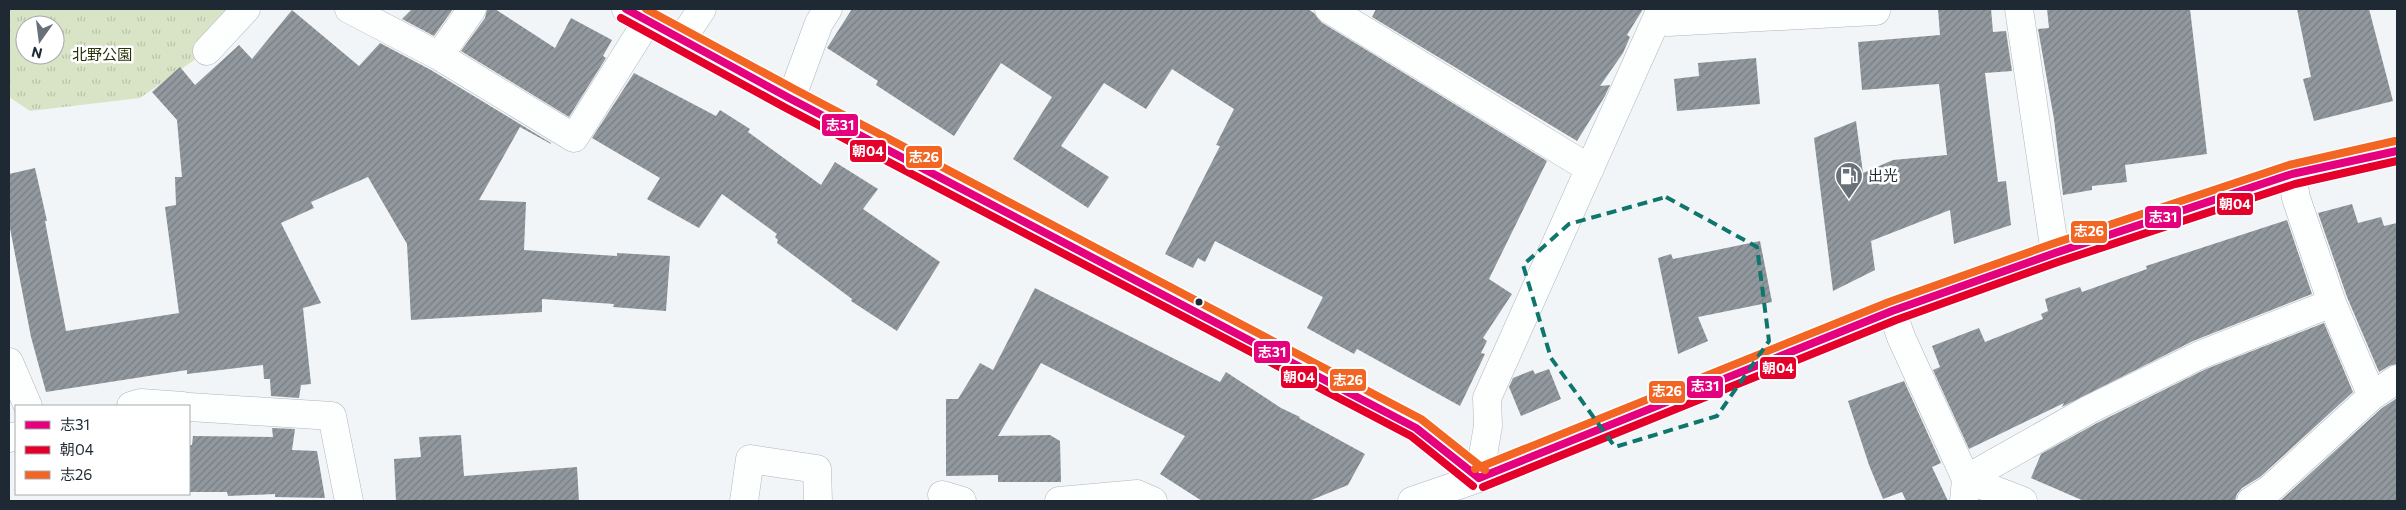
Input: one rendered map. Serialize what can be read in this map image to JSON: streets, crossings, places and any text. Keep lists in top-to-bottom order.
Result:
{
  "parks": ["北野公園"],
  "places": {
    "fuel station": ["出光"]
  },
  "lines": ["transit line 志31", "transit line 志26", "transit line 朝04"],
  "legend": ["志31", "朝04", "志26"],
  "north": "bottom"
}
